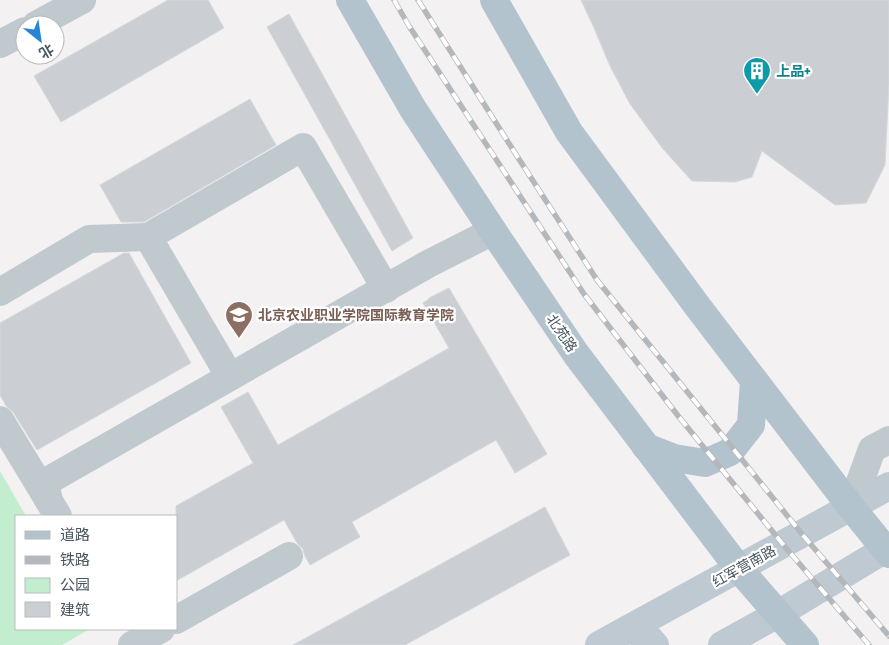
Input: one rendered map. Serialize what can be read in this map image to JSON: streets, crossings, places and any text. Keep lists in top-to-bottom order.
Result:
{
  "streets": {
    "main road": ["北苑路", "红军营南路"]
  },
  "crossings": [
    ["北苑路", "红军营南路"]
  ],
  "places": {
    "building": ["上品+"],
    "school or university": ["北京农业职业学院国际教育学院"]
  },
  "legend": [
    "道路",
    "铁路",
    "公园",
    "建筑"
  ],
  "north": "bottom right"
}
